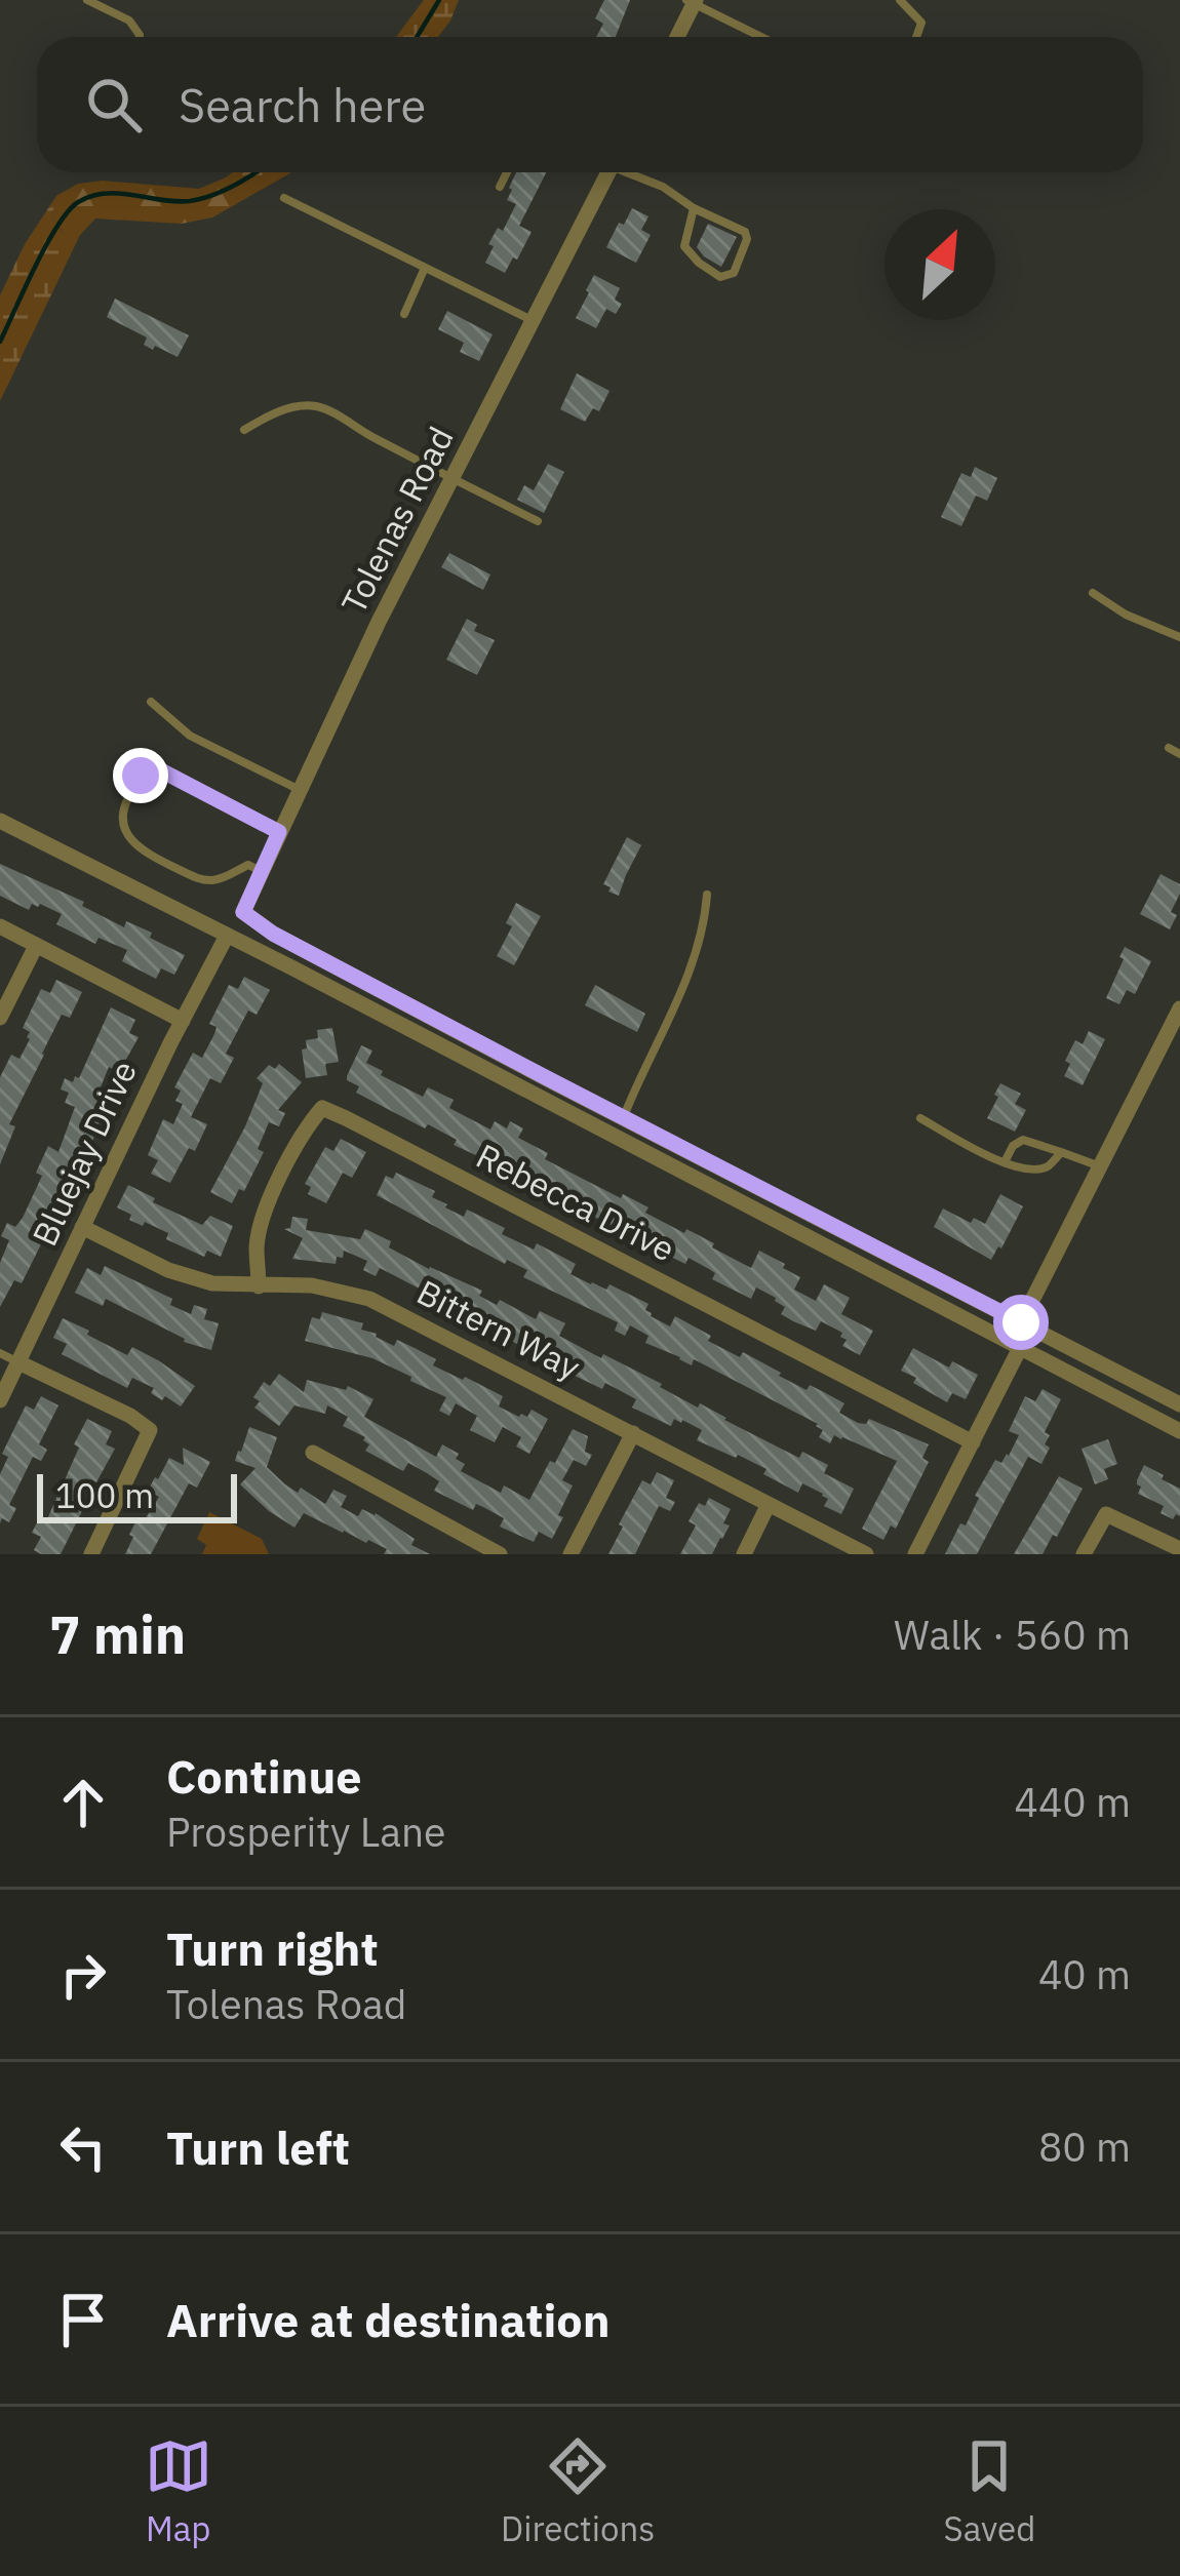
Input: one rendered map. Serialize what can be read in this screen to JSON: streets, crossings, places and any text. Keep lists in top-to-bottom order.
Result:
{
  "streets": {
    "street": [
      "Tolenas Road",
      "Bluejay Drive",
      "Rebecca Drive",
      "Bittern Way"
    ]
  },
  "crossings": [
    ["Bluejay Drive", "Bittern Way"],
    ["Rebecca Drive", "Bittern Way"]
  ],
  "scale_bar": "100 m",
  "north": "top right",
  "page": {
    "search": "Search here",
    "scale": "100 m",
    "heading": ["7 min", "Walk · 560 m"],
    "list": [
      ["Continue", "Prosperity Lane", "440 m"],
      ["Turn right", "Tolenas Road", "40 m"],
      ["Turn left", "80 m"],
      "Arrive at destination"
    ],
    "nav": ["Map", "Directions", "Saved"]
  }
}
